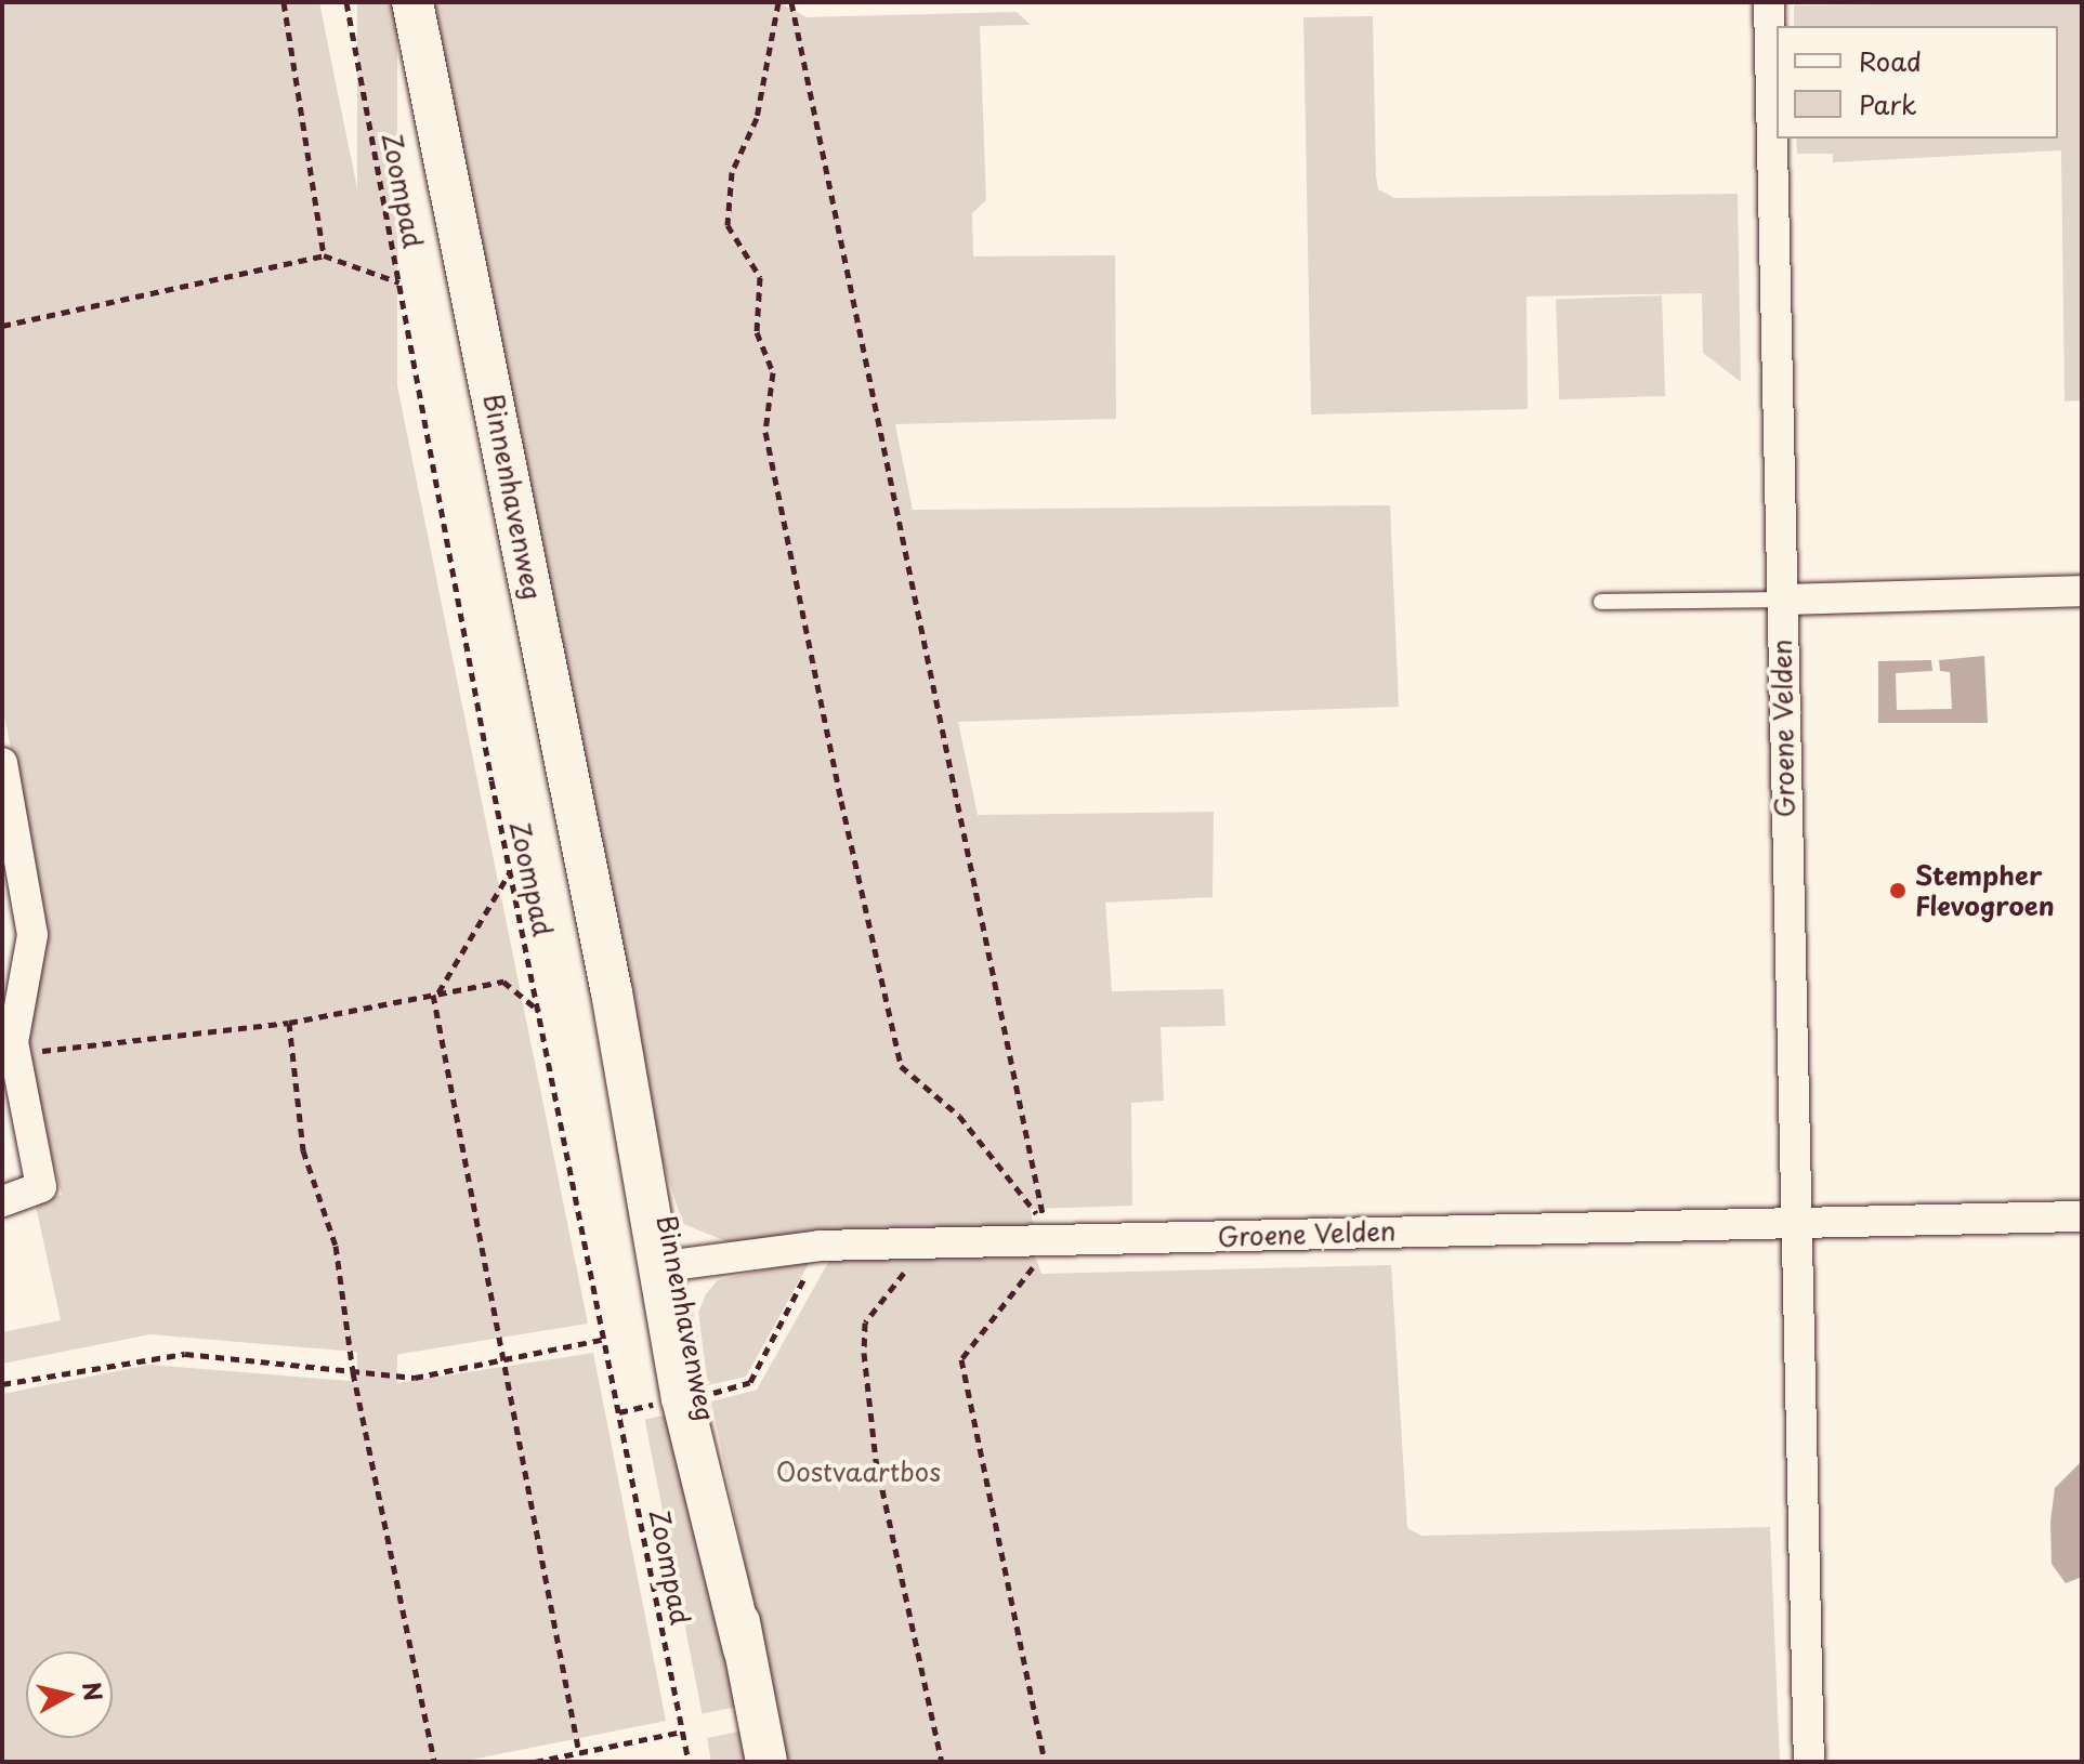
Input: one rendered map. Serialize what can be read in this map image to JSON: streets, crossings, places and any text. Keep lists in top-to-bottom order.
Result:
{
  "streets": {
    "street": ["Binnenhavenweg", "Groene Velden"],
    "path": ["Zoompad"]
  },
  "crossings": [
    ["Binnenhavenweg", "Groene Velden"]
  ],
  "parks": ["Oostvaartbos"],
  "places": ["Stempher Flevogroen"],
  "legend": ["Road", "Park"],
  "north": "right"
}
